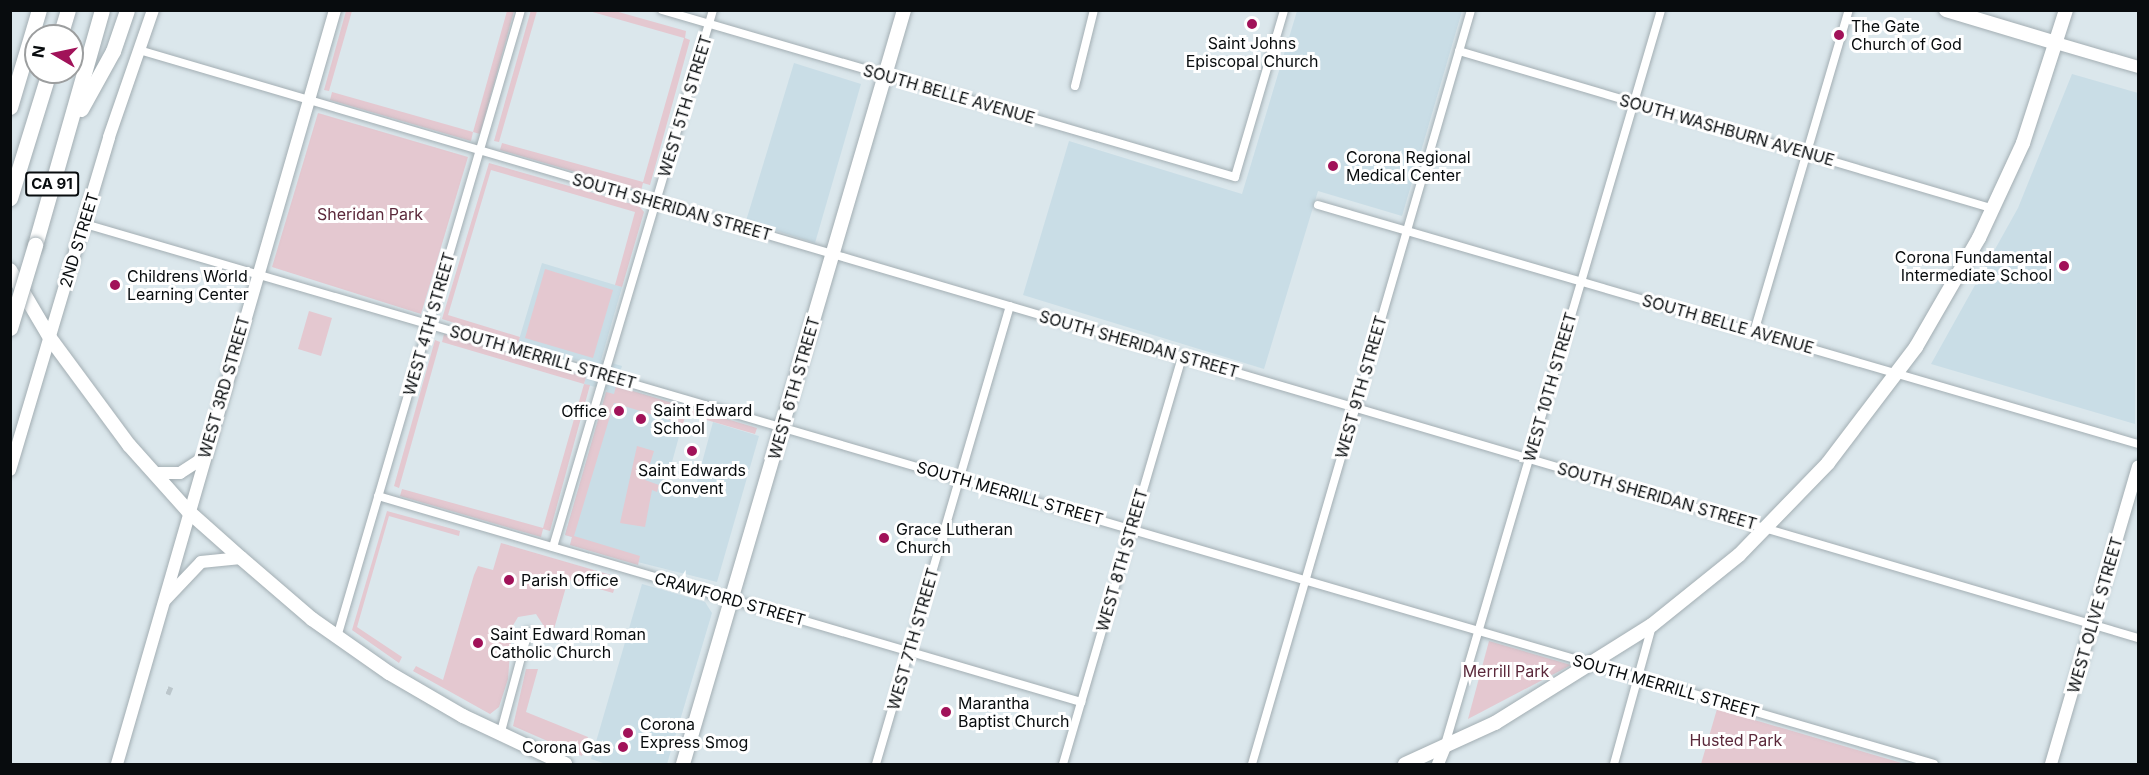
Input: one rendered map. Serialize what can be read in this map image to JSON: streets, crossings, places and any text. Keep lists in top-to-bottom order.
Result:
{
  "streets": {
    "highway": ["CA 91"],
    "main road": ["WEST 6TH STREET"],
    "street": [
      "SOUTH BELLE AVENUE",
      "WEST 5TH STREET",
      "SOUTH WASHBURN AVENUE",
      "SOUTH SHERIDAN STREET",
      "2ND STREET",
      "WEST 4TH STREET",
      "SOUTH MERRILL STREET",
      "WEST 3RD STREET",
      "WEST 9TH STREET",
      "WEST 10TH STREET",
      "WEST 8TH STREET",
      "CRAWFORD STREET",
      "WEST OLIVE STREET",
      "WEST 7TH STREET"
    ]
  },
  "crossings": [
    ["SOUTH BELLE AVENUE", "WEST 5TH STREET"],
    ["SOUTH BELLE AVENUE", "WEST 9TH STREET"],
    ["SOUTH BELLE AVENUE", "WEST 10TH STREET"],
    ["SOUTH BELLE AVENUE", "WEST 6TH STREET"],
    ["WEST 5TH STREET", "SOUTH SHERIDAN STREET"],
    ["WEST 5TH STREET", "SOUTH MERRILL STREET"],
    ["WEST 5TH STREET", "CRAWFORD STREET"],
    ["SOUTH WASHBURN AVENUE", "WEST 9TH STREET"],
    ["SOUTH WASHBURN AVENUE", "WEST 10TH STREET"],
    ["SOUTH SHERIDAN STREET", "2ND STREET"],
    ["SOUTH SHERIDAN STREET", "WEST 4TH STREET"],
    ["SOUTH SHERIDAN STREET", "WEST 3RD STREET"],
    ["SOUTH SHERIDAN STREET", "WEST 9TH STREET"],
    ["SOUTH SHERIDAN STREET", "WEST 10TH STREET"],
    ["SOUTH SHERIDAN STREET", "WEST 6TH STREET"],
    ["SOUTH SHERIDAN STREET", "WEST 8TH STREET"],
    ["SOUTH SHERIDAN STREET", "WEST OLIVE STREET"],
    ["SOUTH SHERIDAN STREET", "WEST 7TH STREET"],
    ["2ND STREET", "SOUTH MERRILL STREET"],
    ["WEST 4TH STREET", "SOUTH MERRILL STREET"],
    ["WEST 4TH STREET", "CRAWFORD STREET"],
    ["SOUTH MERRILL STREET", "WEST 3RD STREET"],
    ["SOUTH MERRILL STREET", "WEST 9TH STREET"],
    ["SOUTH MERRILL STREET", "WEST 10TH STREET"],
    ["SOUTH MERRILL STREET", "WEST 6TH STREET"],
    ["SOUTH MERRILL STREET", "WEST 8TH STREET"],
    ["SOUTH MERRILL STREET", "WEST 7TH STREET"],
    ["WEST 6TH STREET", "CRAWFORD STREET"],
    ["WEST 8TH STREET", "CRAWFORD STREET"],
    ["CRAWFORD STREET", "WEST 7TH STREET"]
  ],
  "parks": ["Sheridan Park", "Merrill Park", "Husted Park"],
  "places": [
    "Saint Johns Episcopal Church",
    "The Gate Church of God",
    "Corona Regional Medical Center",
    "Corona Fundamental Intermediate School",
    "Childrens World Learning Center",
    "Office",
    "Saint Edward School",
    "Saint Edwards Convent",
    "Grace Lutheran Church",
    "Parish Office",
    "Saint Edward Roman Catholic Church",
    "Marantha Baptist Church",
    "Corona Express Smog",
    "Corona Gas"
  ],
  "north": "left"
}
